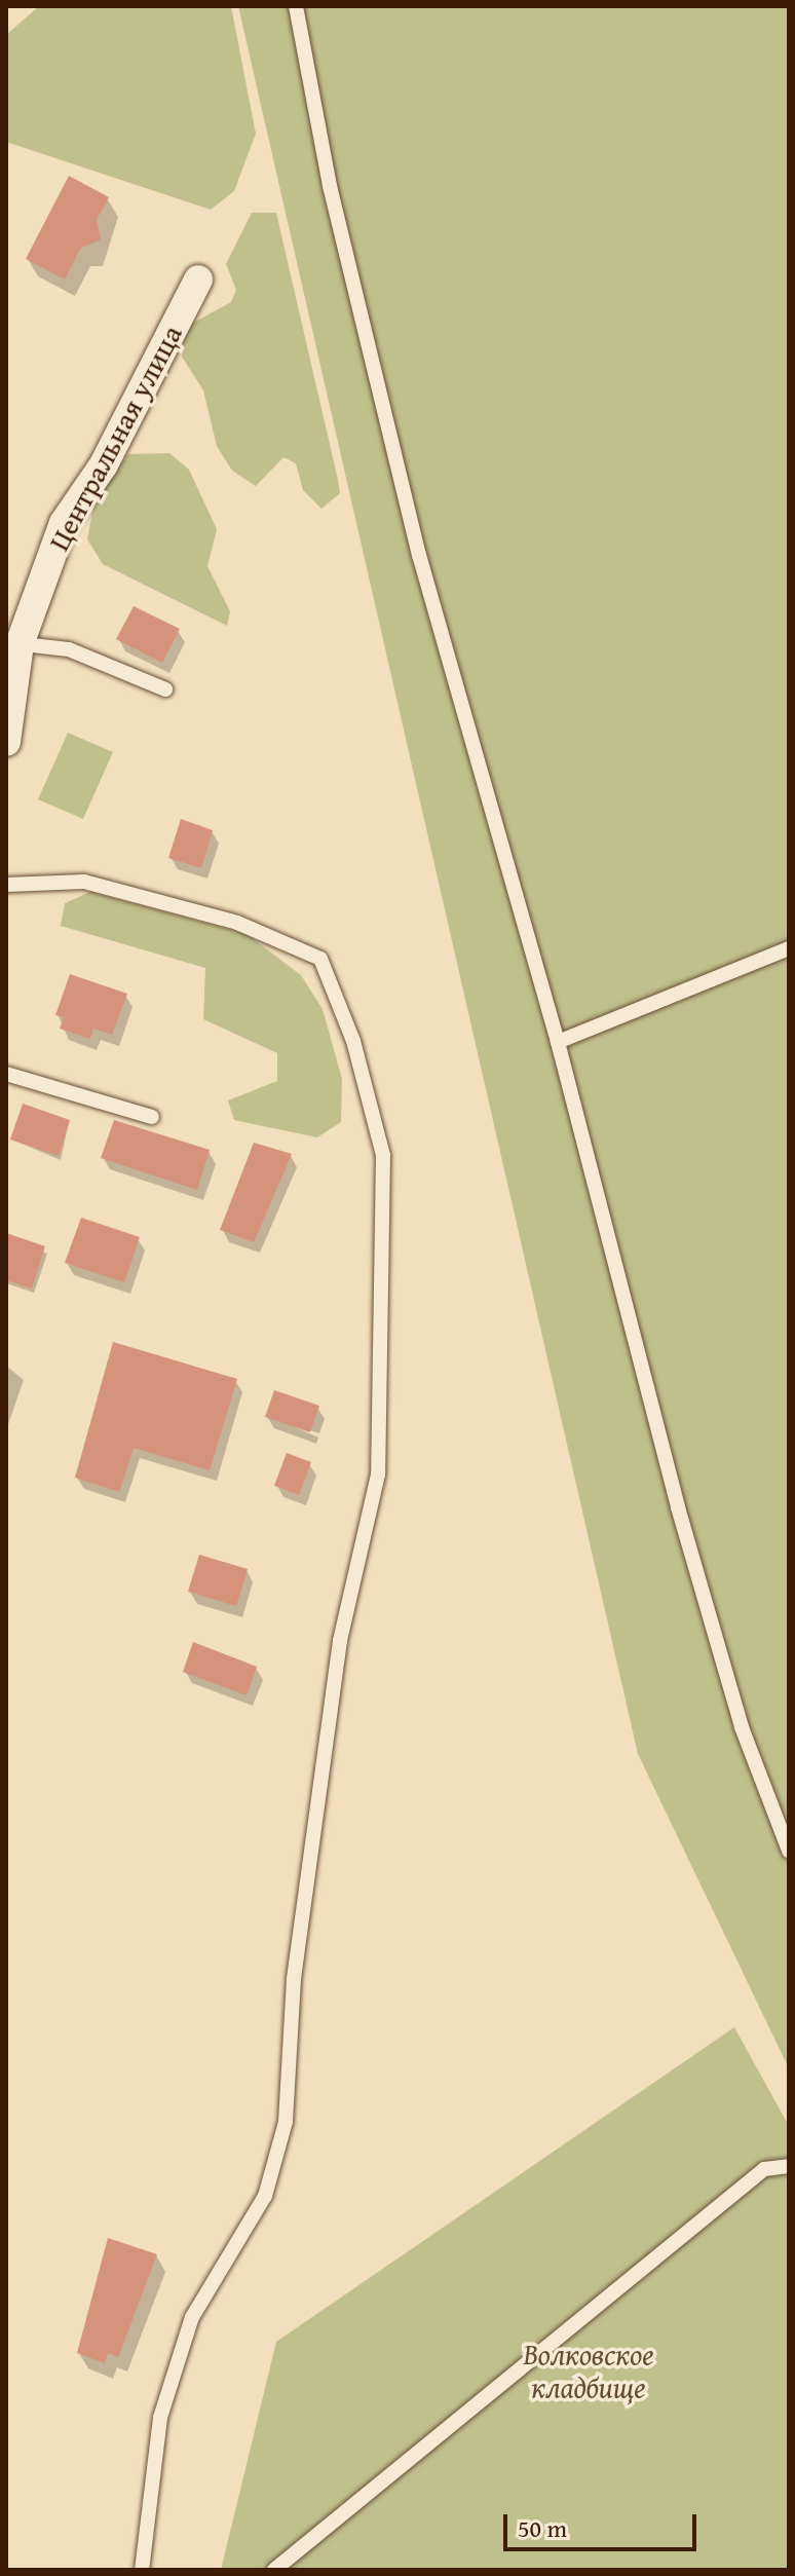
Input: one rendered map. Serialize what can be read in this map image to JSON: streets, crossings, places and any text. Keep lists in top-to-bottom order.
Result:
{
  "streets": {
    "street": ["Центральная улица"]
  },
  "parks": ["Волковское кладбище"],
  "scale_bar": "50 m"
}
